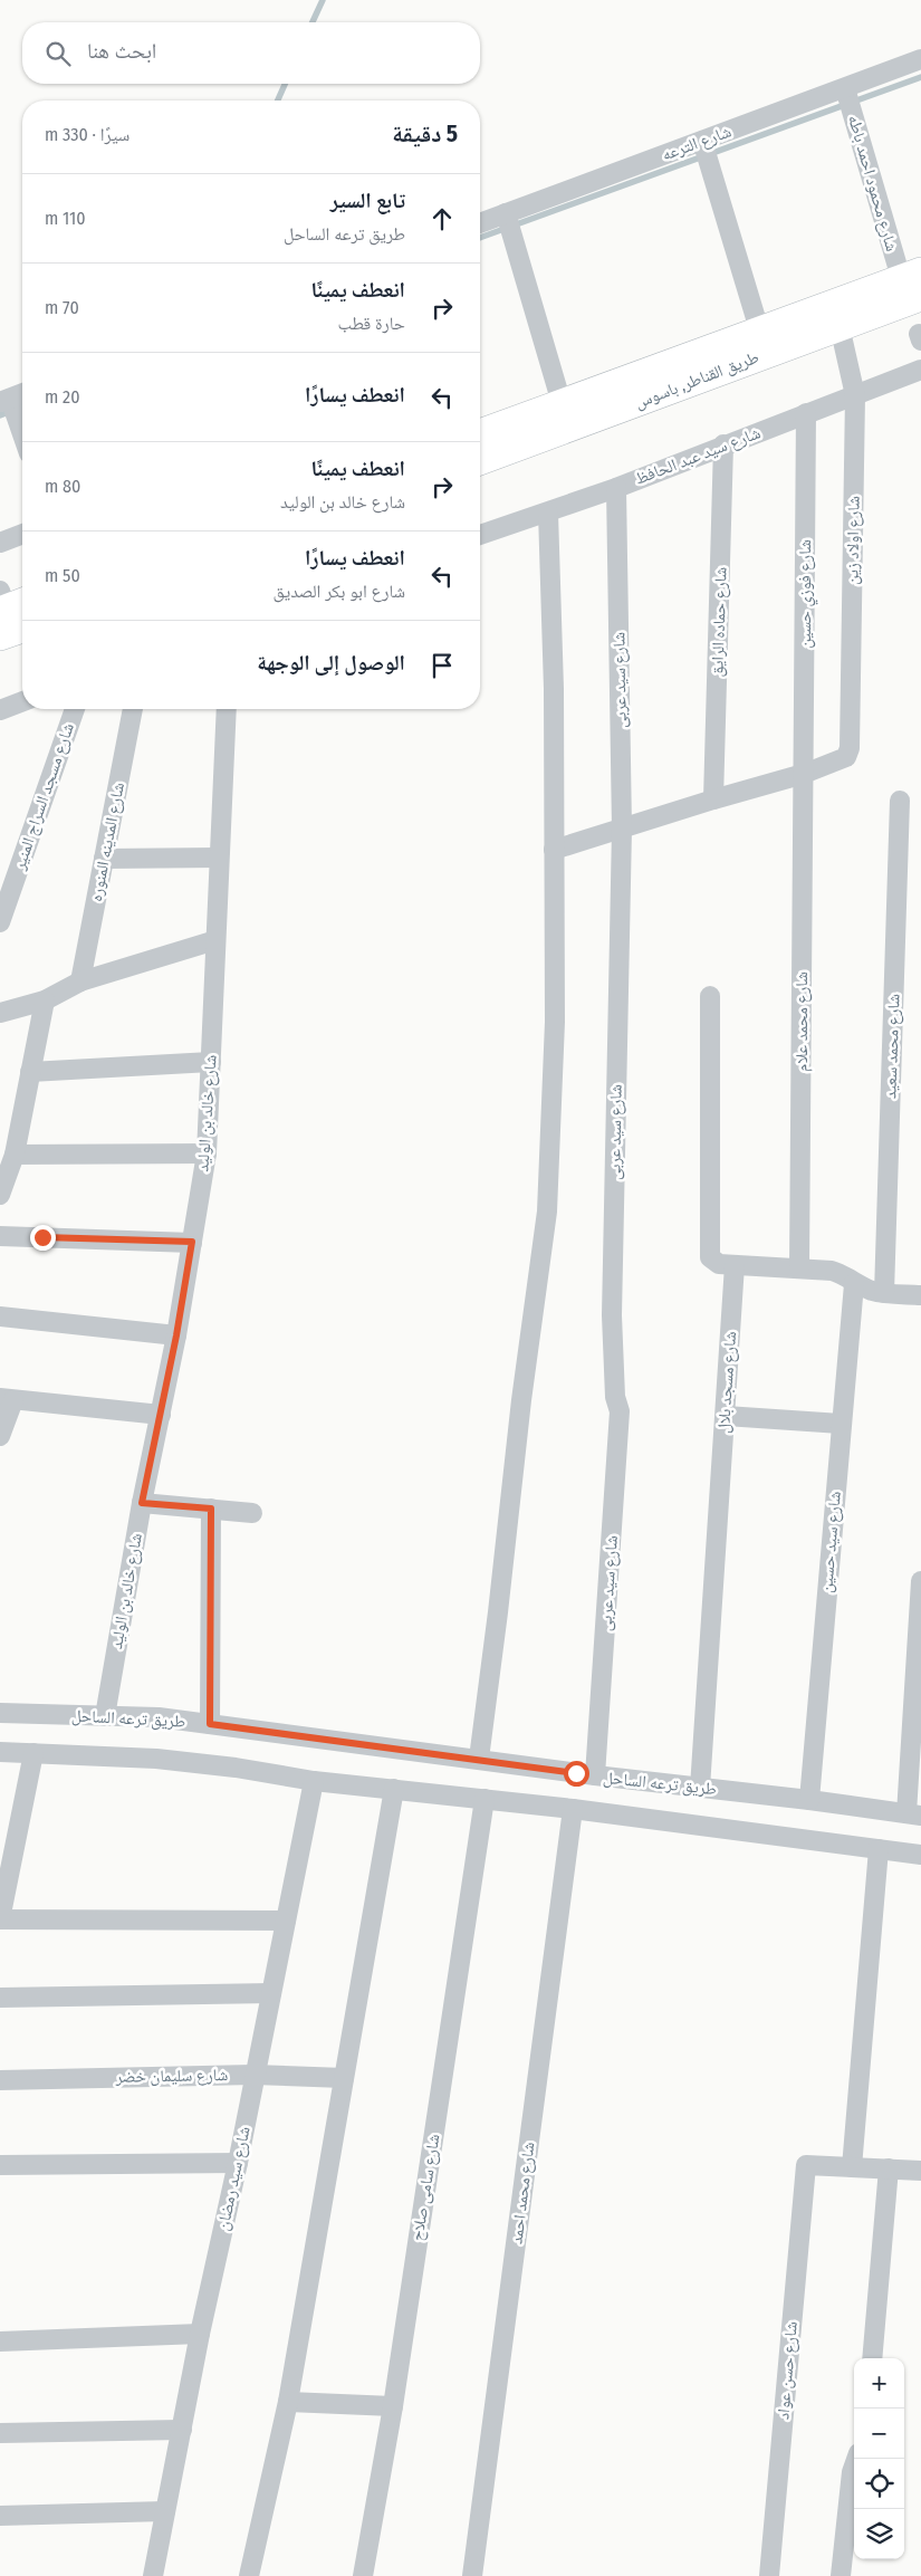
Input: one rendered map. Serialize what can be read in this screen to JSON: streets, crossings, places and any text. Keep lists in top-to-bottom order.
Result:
{
  "streets": {
    "main road": ["طريق القناطر, باسوس"],
    "street": [
      "شارع الترعه",
      "شارع محمود احمد باطه",
      "شارع سيد عبد الحافظ",
      "شارع اولاد زين",
      "شارع فوزي حسين",
      "شارع حماده الرايق",
      "شارع سيد عربى",
      "شارع مسجد السراج المنير",
      "شارع المدينه المنوره",
      "شارع محمد علام",
      "شارع محمد سعيد",
      "شارع خالد بن الوليد",
      "شارع مسجد بلال",
      "شارع سيد حسين",
      "طريق ترعه الساحل",
      "شارع سليمان خضر",
      "شارع سيد رمضان",
      "شارع سامى صلاح",
      "شارع محمد احمد",
      "شارع حسن عواد"
    ]
  },
  "crossings": [
    ["شارع الترعه", "شارع محمود احمد باطه"],
    ["شارع محمود احمد باطه", "طريق القناطر, باسوس"],
    ["طريق القناطر, باسوس", "شارع اولاد زين"],
    ["شارع سيد عبد الحافظ", "شارع اولاد زين"],
    ["شارع سيد عبد الحافظ", "شارع فوزي حسين"],
    ["شارع سيد عبد الحافظ", "شارع حماده الرايق"],
    ["شارع سيد عبد الحافظ", "شارع سيد عربى"],
    ["شارع اولاد زين", "شارع فوزي حسين"],
    ["شارع اولاد زين", "شارع محمد علام"],
    ["شارع فوزي حسين", "شارع محمد علام"],
    ["شارع سيد عربى", "طريق ترعه الساحل"],
    ["شارع خالد بن الوليد", "طريق ترعه الساحل"],
    ["شارع مسجد بلال", "طريق ترعه الساحل"],
    ["شارع سيد حسين", "طريق ترعه الساحل"],
    ["شارع سليمان خضر", "شارع سيد رمضان"]
  ],
  "page": {
    "search": "ابحث هنا",
    "heading": ["5 دقيقة", "سيرًا · 330 m"],
    "list": [
      ["تابع السير", "طريق ترعه الساحل", "110 m"],
      ["انعطف يمينًا", "حارة قطب", "70 m"],
      ["انعطف يسارًا", "20 m"],
      ["انعطف يمينًا", "شارع خالد بن الوليد", "80 m"],
      ["انعطف يسارًا", "شارع ابو بكر الصديق", "50 m"],
      "الوصول إلى الوجهة"
    ],
    "map_buttons": ["+", "−"]
  }
}
